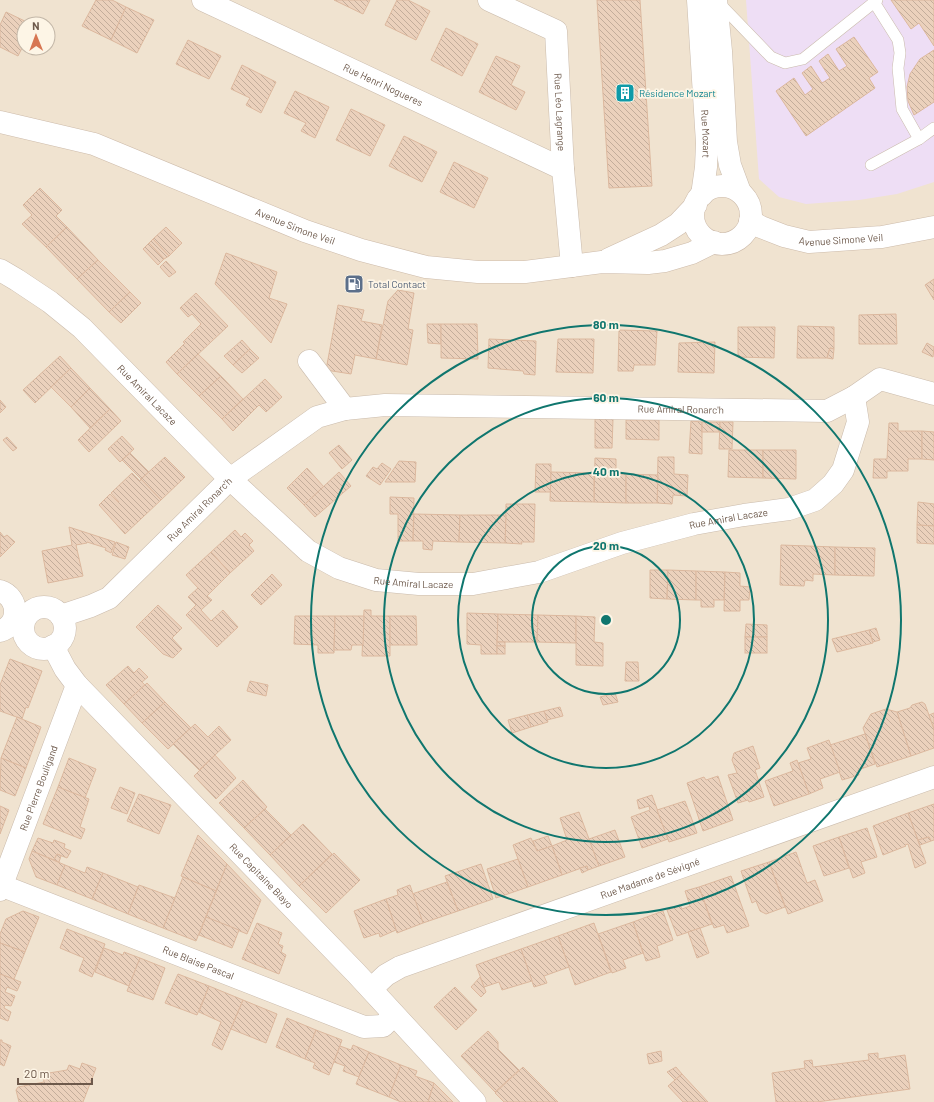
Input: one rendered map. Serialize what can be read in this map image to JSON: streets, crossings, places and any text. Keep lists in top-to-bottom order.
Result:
{
  "streets": {
    "street": [
      "Rue Henri Nogueres",
      "Rue Léo Lagrange",
      "Rue Mozart",
      "Avenue Simone Veil",
      "Rue Amiral Lacaze",
      "Rue Amiral Ronarc'h",
      "Rue Pierre Bouligand",
      "Rue Capitaine Blayo",
      "Rue Madame de Sévigné",
      "Rue Blaise Pascal"
    ]
  },
  "crossings": [
    ["Rue Henri Nogueres", "Rue Léo Lagrange"],
    ["Rue Léo Lagrange", "Avenue Simone Veil"],
    ["Rue Mozart", "Avenue Simone Veil"],
    ["Rue Amiral Lacaze", "Rue Amiral Ronarc'h"],
    ["Rue Amiral Ronarc'h", "Rue Capitaine Blayo"],
    ["Rue Pierre Bouligand", "Rue Capitaine Blayo"],
    ["Rue Pierre Bouligand", "Rue Blaise Pascal"],
    ["Rue Capitaine Blayo", "Rue Madame de Sévigné"],
    ["Rue Capitaine Blayo", "Rue Blaise Pascal"]
  ],
  "places": {
    "building": ["Résidence Mozart"],
    "fuel station": ["Total Contact"]
  },
  "scale_bar": "20 m",
  "north": "top",
  "rings": [
    "80 m",
    "60 m",
    "40 m",
    "20 m"
  ]
}
